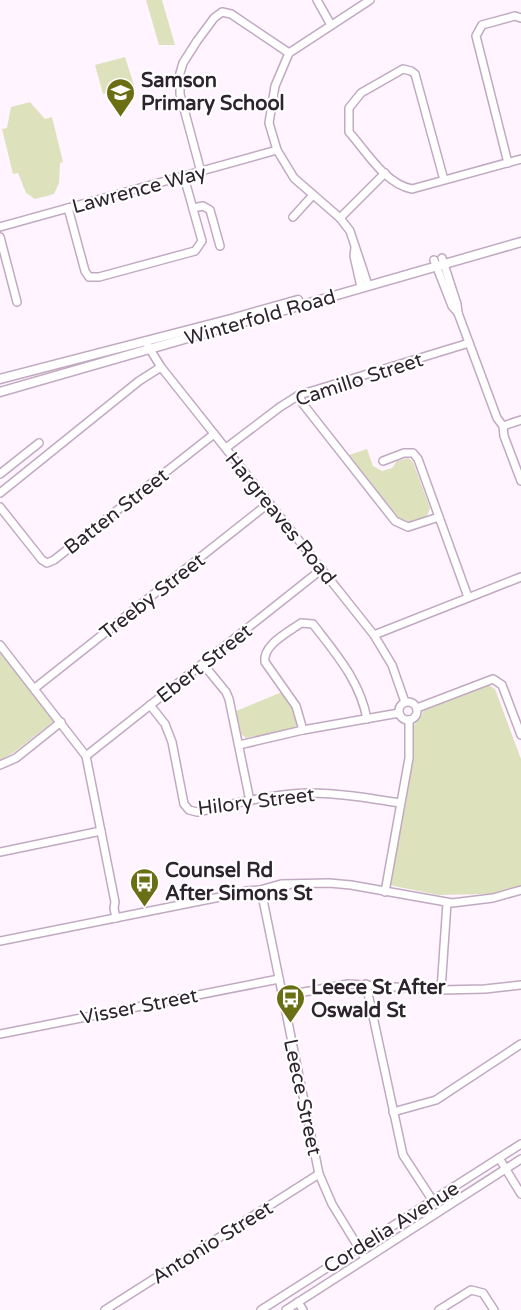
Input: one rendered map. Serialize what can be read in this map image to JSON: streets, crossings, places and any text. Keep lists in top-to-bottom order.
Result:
{
  "streets": {
    "main road": ["Winterfold Road"],
    "street": [
      "Lawrence Way",
      "Camillo Street",
      "Batten Street",
      "Hargreaves Road",
      "Treeby Street",
      "Ebert Street",
      "Hilory Street",
      "Visser Street",
      "Leece Street",
      "Cordelia Avenue",
      "Antonio Street"
    ]
  },
  "crossings": [
    ["Winterfold Road", "Hargreaves Road"],
    ["Camillo Street", "Hargreaves Road"],
    ["Batten Street", "Hargreaves Road"],
    ["Hargreaves Road", "Treeby Street"],
    ["Hargreaves Road", "Ebert Street"],
    ["Ebert Street", "Hilory Street"],
    ["Visser Street", "Leece Street"],
    ["Leece Street", "Cordelia Avenue"],
    ["Leece Street", "Antonio Street"]
  ],
  "places": {
    "school or university": ["Samson Primary School"],
    "bus stop": ["Counsel Rd After Simons St", "Leece St After Oswald St"]
  }
}
